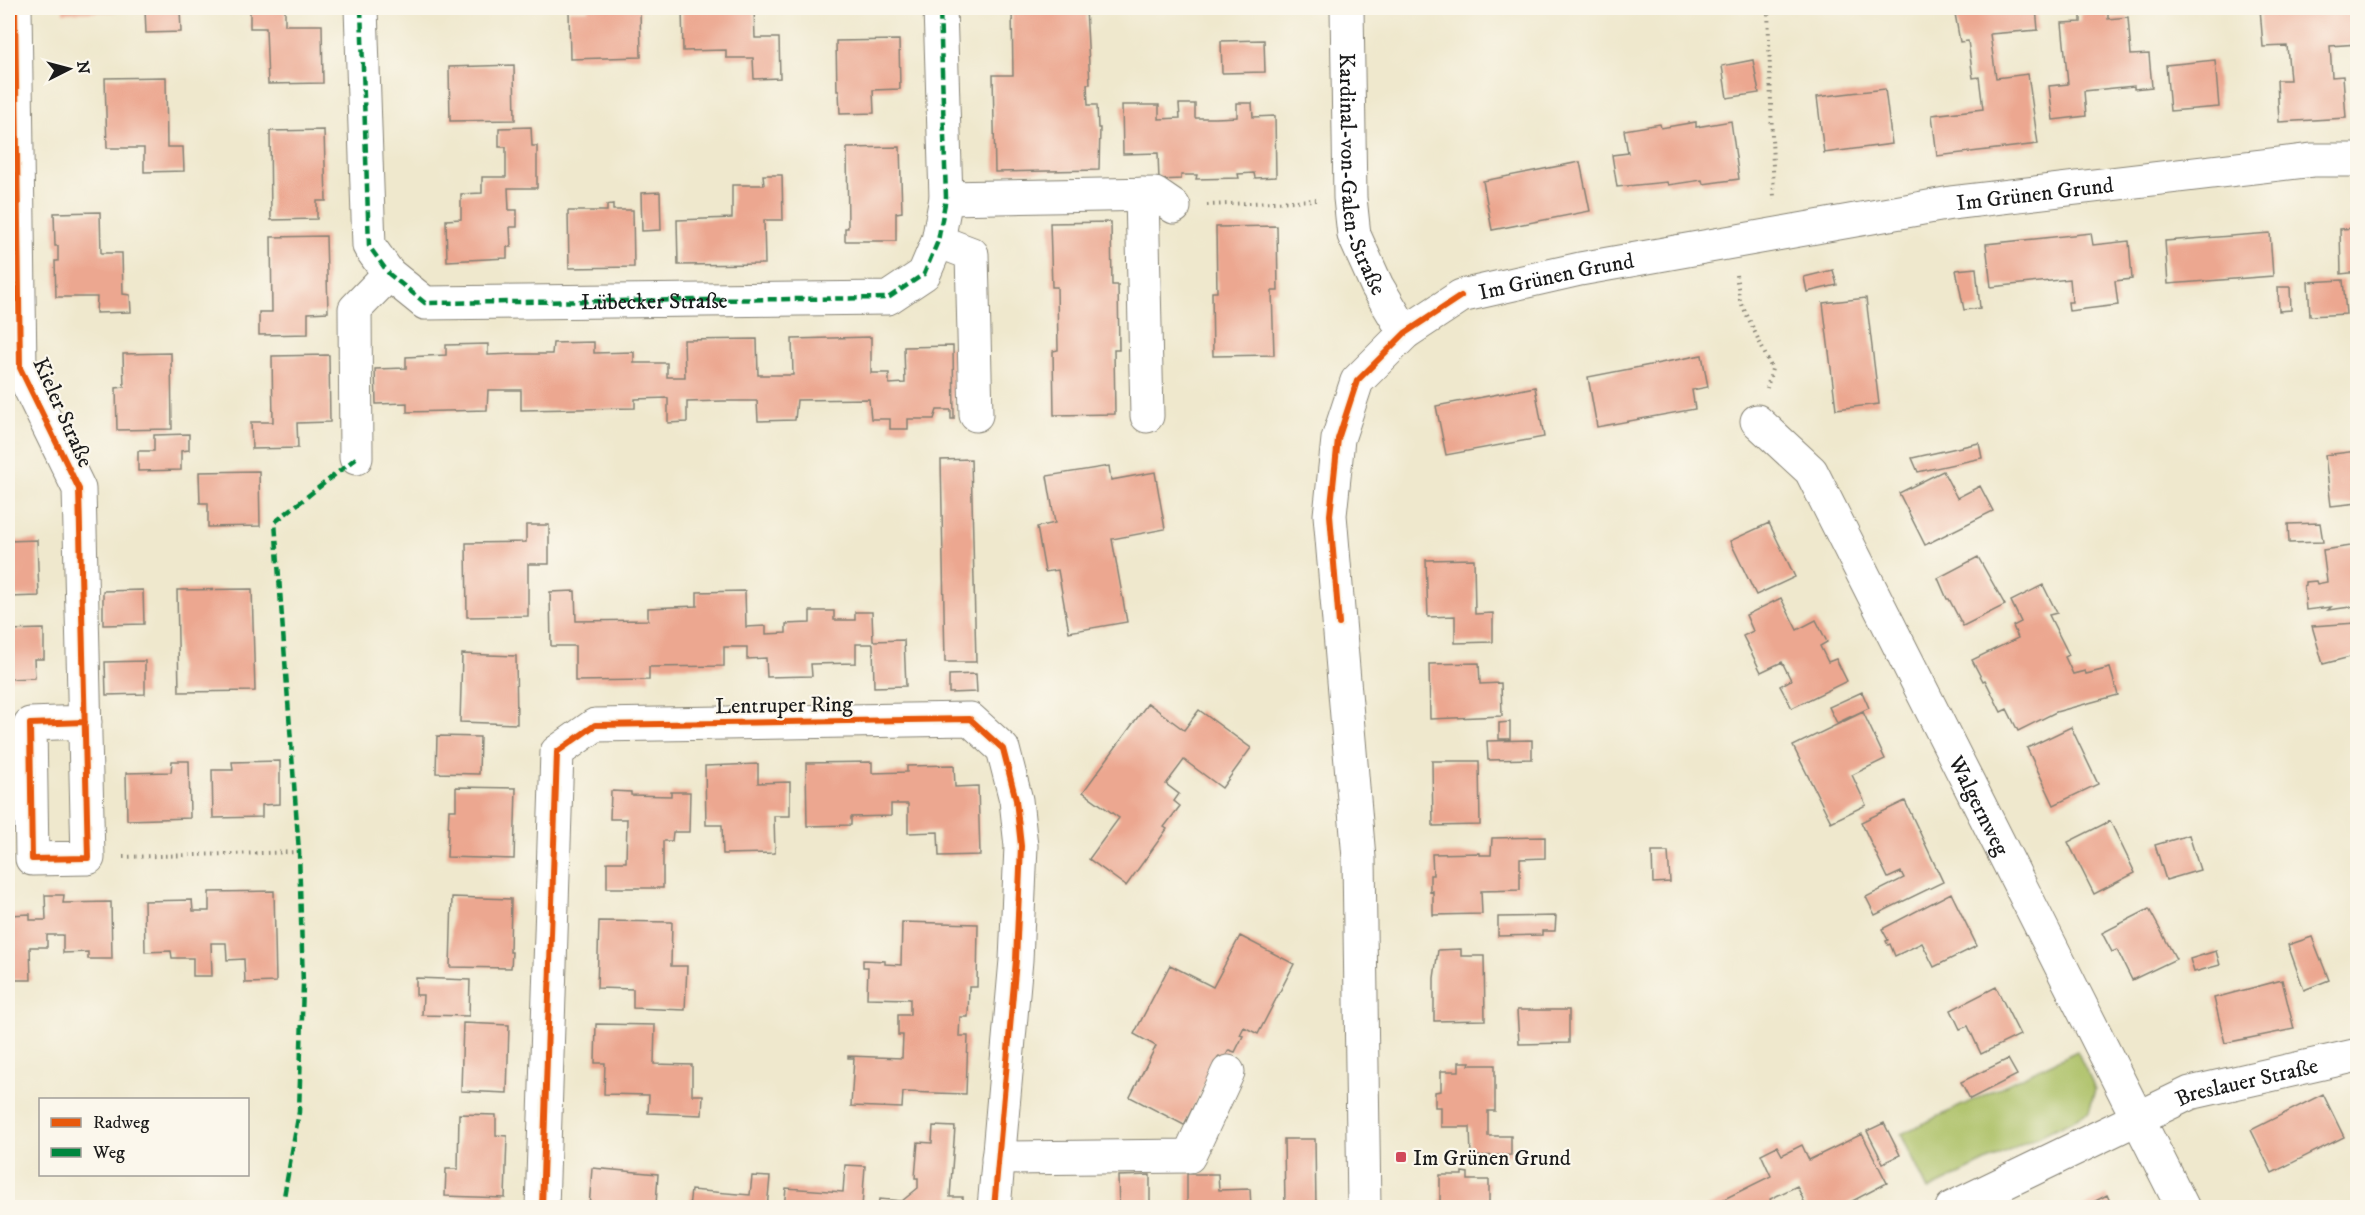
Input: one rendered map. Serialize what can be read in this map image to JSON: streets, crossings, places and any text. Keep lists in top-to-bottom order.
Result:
{
  "streets": {
    "street": [
      "Kardinal-von-Galen-Straße",
      "Im Grünen Grund",
      "Lübecker Straße",
      "Kieler Straße",
      "Lentruper Ring",
      "Walgernweg",
      "Breslauer Straße"
    ]
  },
  "crossings": [
    ["Kardinal-von-Galen-Straße", "Im Grünen Grund"],
    ["Walgernweg", "Breslauer Straße"]
  ],
  "places": {
    "transit": ["Im Grünen Grund"]
  },
  "legend": ["Radweg", "Weg"],
  "north": "right"
}
